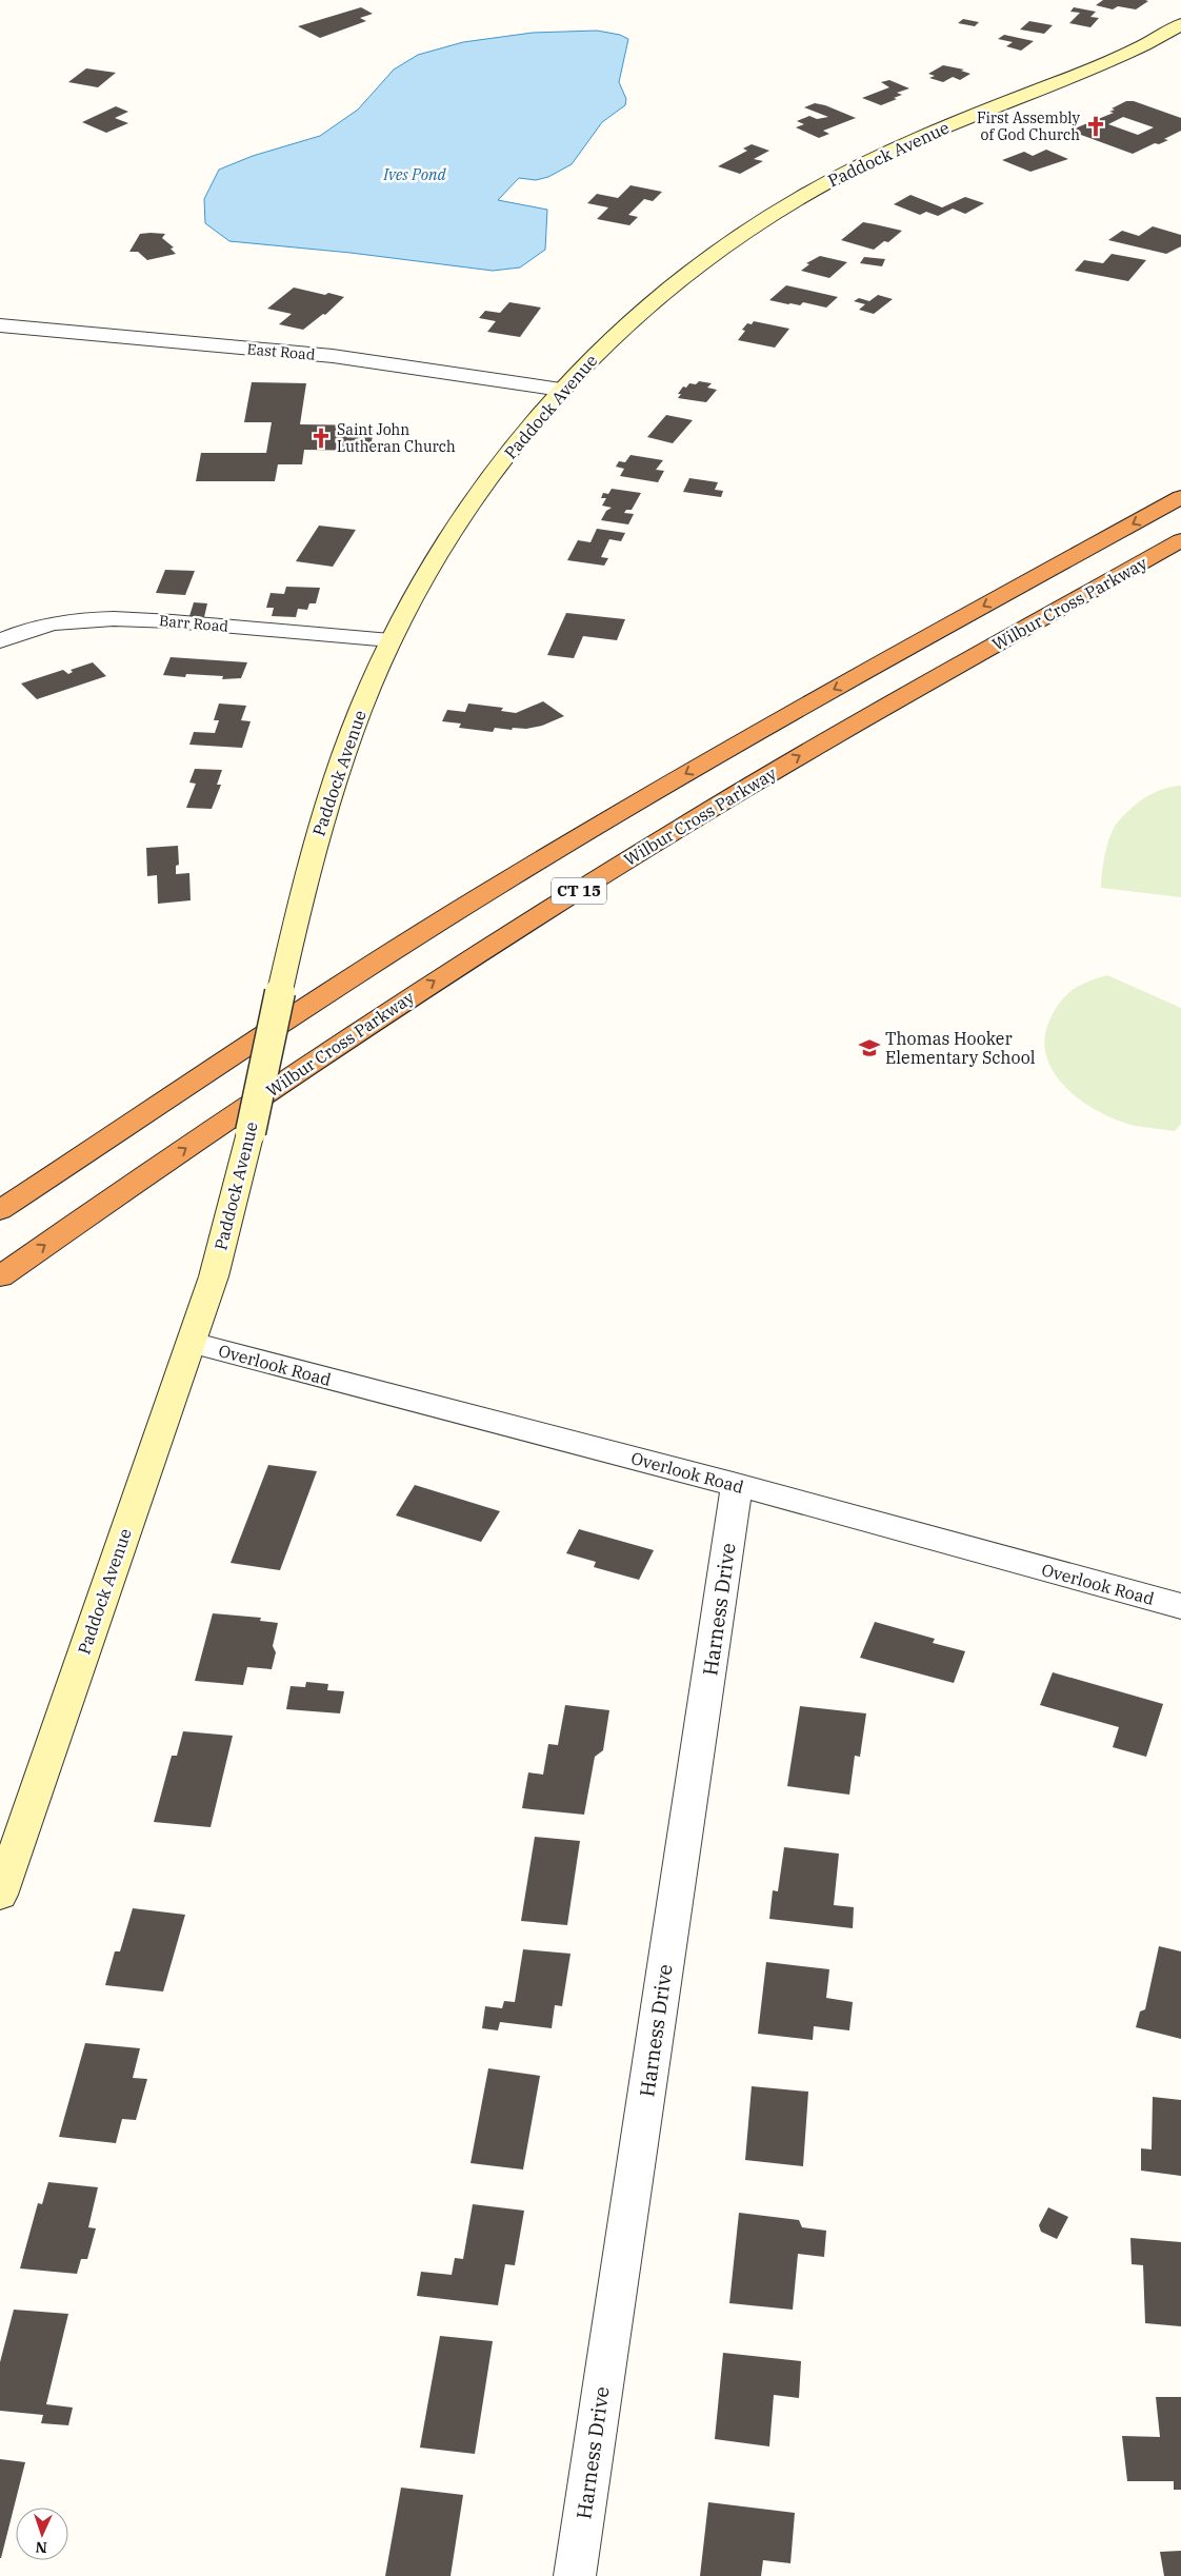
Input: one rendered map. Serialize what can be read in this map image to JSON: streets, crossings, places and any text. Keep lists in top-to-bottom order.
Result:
{
  "streets": {
    "highway": ["Wilbur Cross Parkway", "CT 15"],
    "main road": ["Paddock Avenue"],
    "street": [
      "East Road",
      "Barr Road",
      "Overlook Road",
      "Harness Drive"
    ]
  },
  "crossings": [
    ["Paddock Avenue", "East Road"],
    ["Paddock Avenue", "Barr Road"],
    ["Paddock Avenue", "Overlook Road"],
    ["Overlook Road", "Harness Drive"]
  ],
  "water": ["Ives Pond"],
  "places": {
    "church": ["First Assembly of God Church", "Saint John Lutheran Church"],
    "school or university": ["Thomas Hooker Elementary School"]
  },
  "north": "bottom"
}
